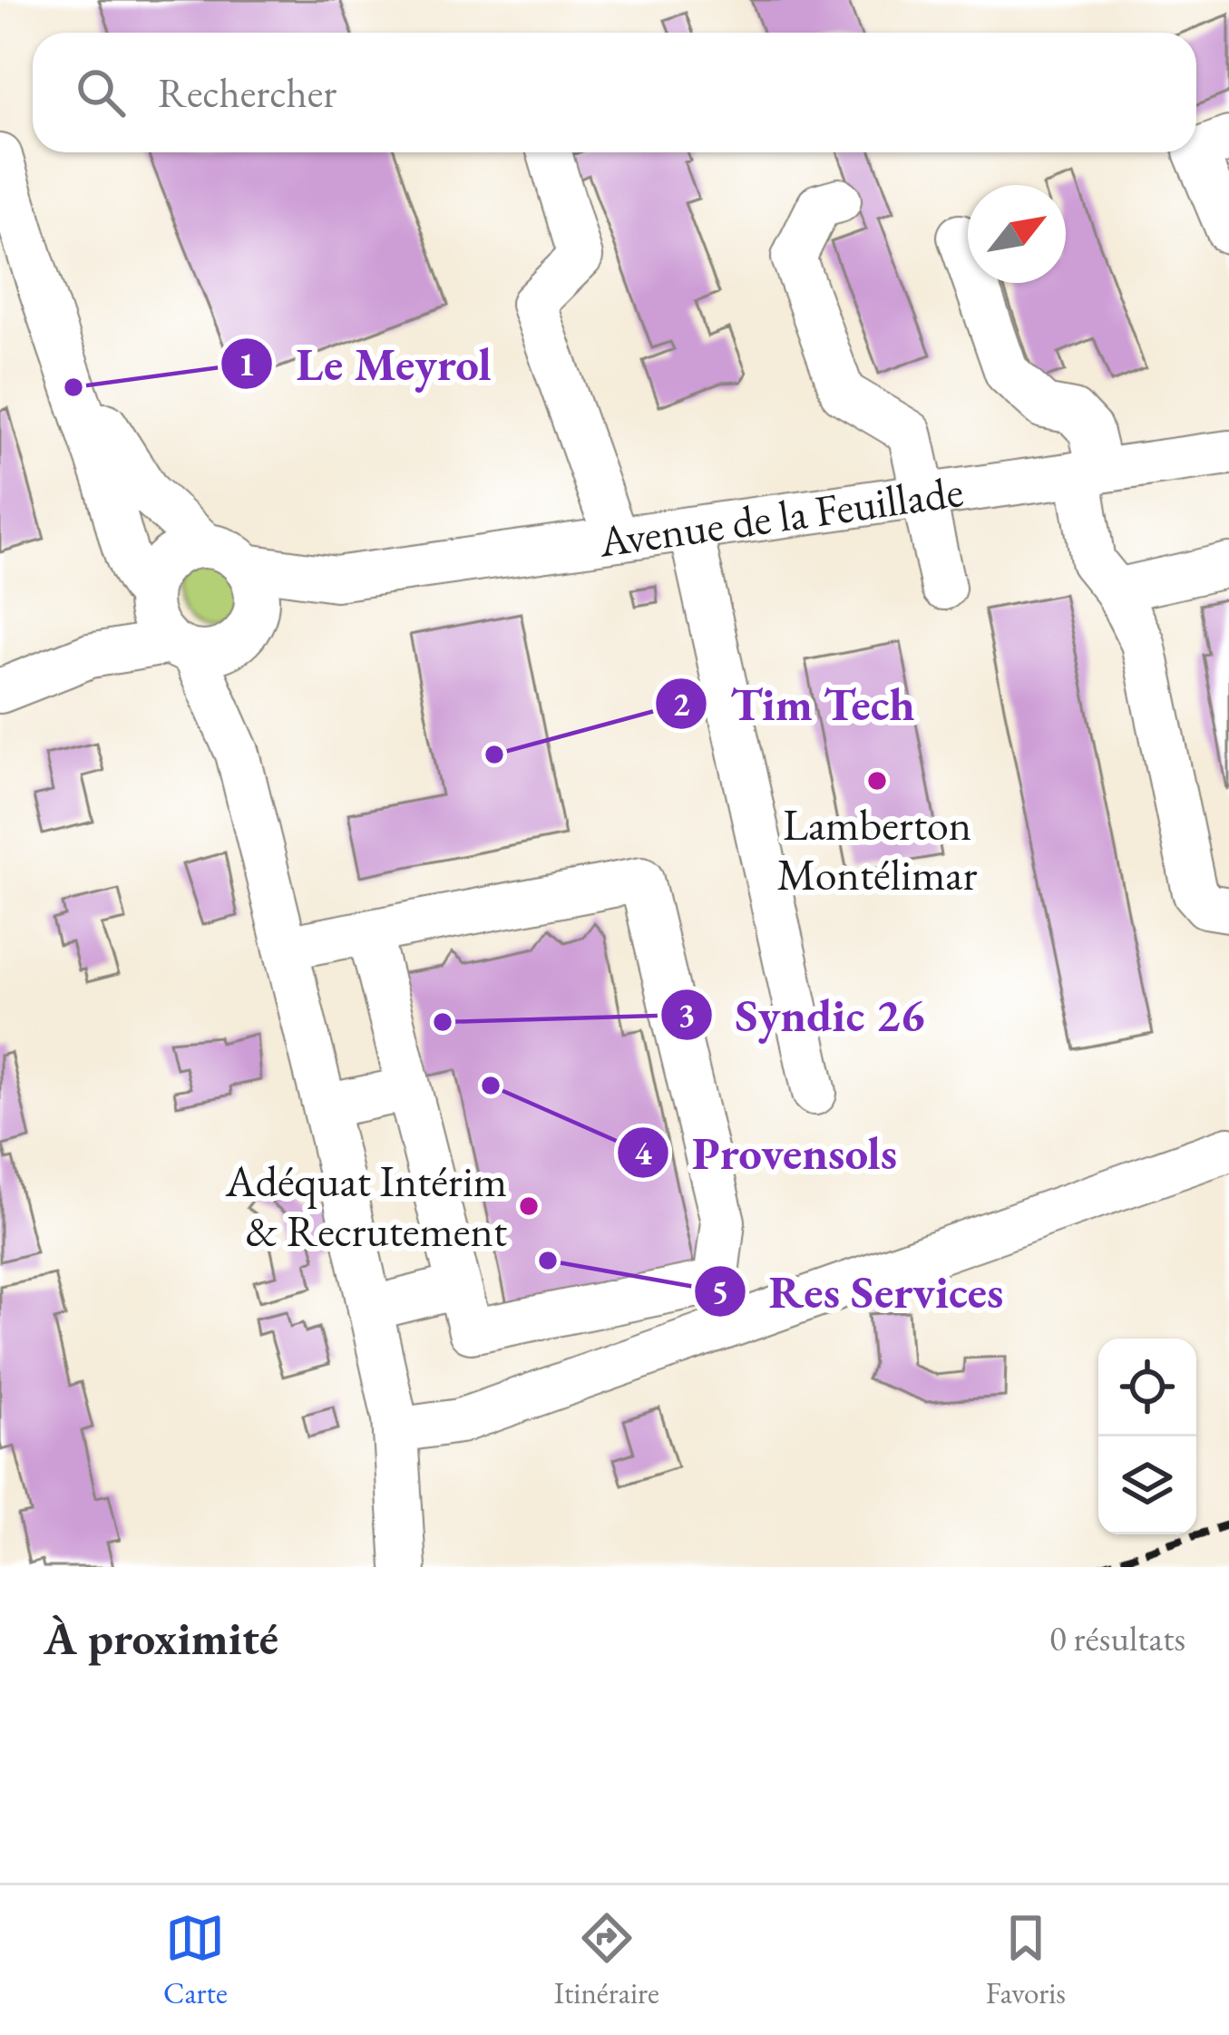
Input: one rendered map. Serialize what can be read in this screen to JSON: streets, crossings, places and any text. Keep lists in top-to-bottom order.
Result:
{
  "streets": {
    "street": ["Avenue de la Feuillade"]
  },
  "places": [
    "Le Meyrol",
    "Tim Tech",
    "Lamberton Montélimar",
    "Syndic 26",
    "Provensols",
    "Adéquat Intérim & Recrutement",
    "Res Services"
  ],
  "north": "top right",
  "page": {
    "search": "Rechercher",
    "heading": ["À proximité", "0 résultats"],
    "nav": ["Carte", "Itinéraire", "Favoris"]
  }
}
